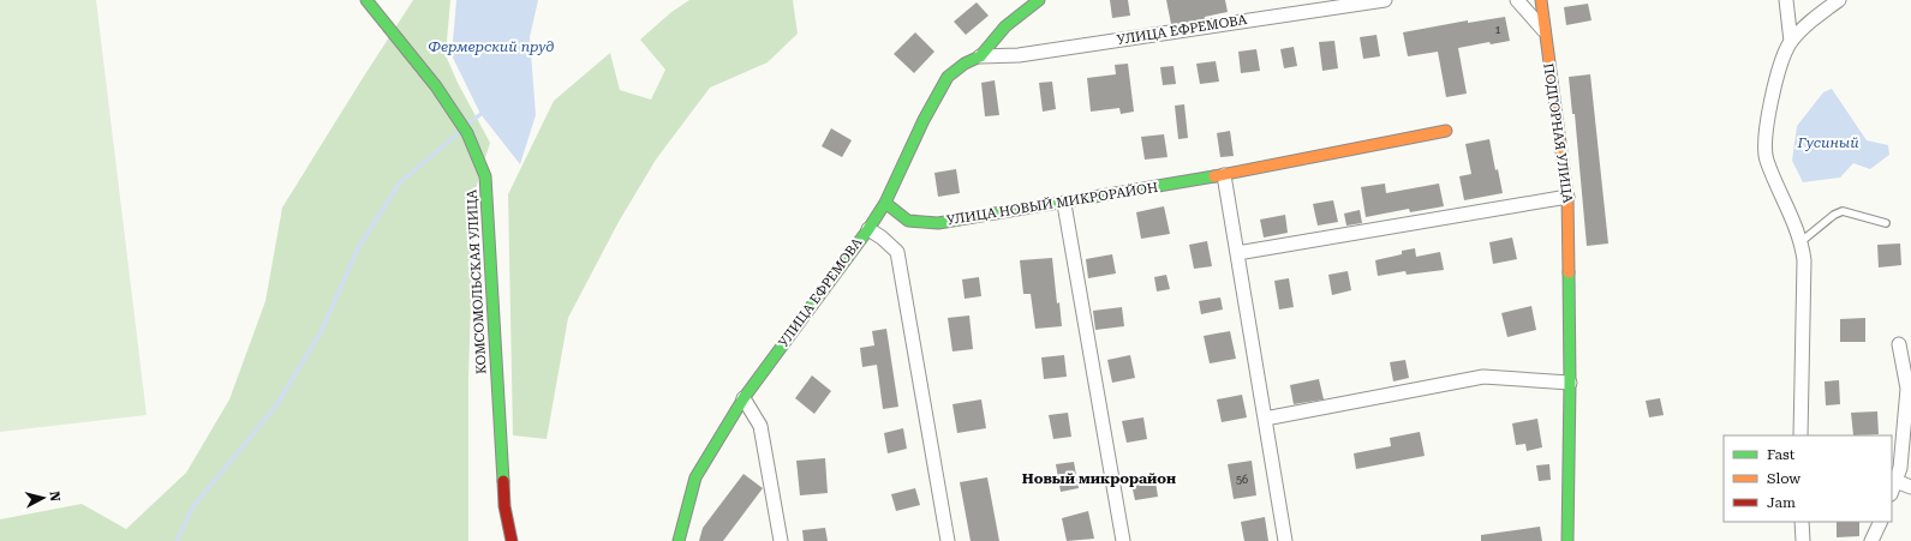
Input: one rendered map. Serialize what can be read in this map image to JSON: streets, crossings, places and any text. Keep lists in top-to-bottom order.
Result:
{
  "streets": {
    "street": [
      "УЛИЦА ЕФРЕМОВА",
      "ПОДГОРНАЯ УЛИЦА",
      "УЛИЦА НОВЫЙ МИКРОРАЙОН",
      "КОМСОМОЛЬСКАЯ УЛИЦА"
    ]
  },
  "crossings": [
    ["УЛИЦА ЕФРЕМОВА", "УЛИЦА НОВЫЙ МИКРОРАЙОН"]
  ],
  "districts": ["Новый микрорайон"],
  "water": ["Фермерский пруд", "Гусиный"],
  "house_numbers": ["1", "56"],
  "legend": ["Fast", "Slow", "Jam"],
  "north": "right"
}
